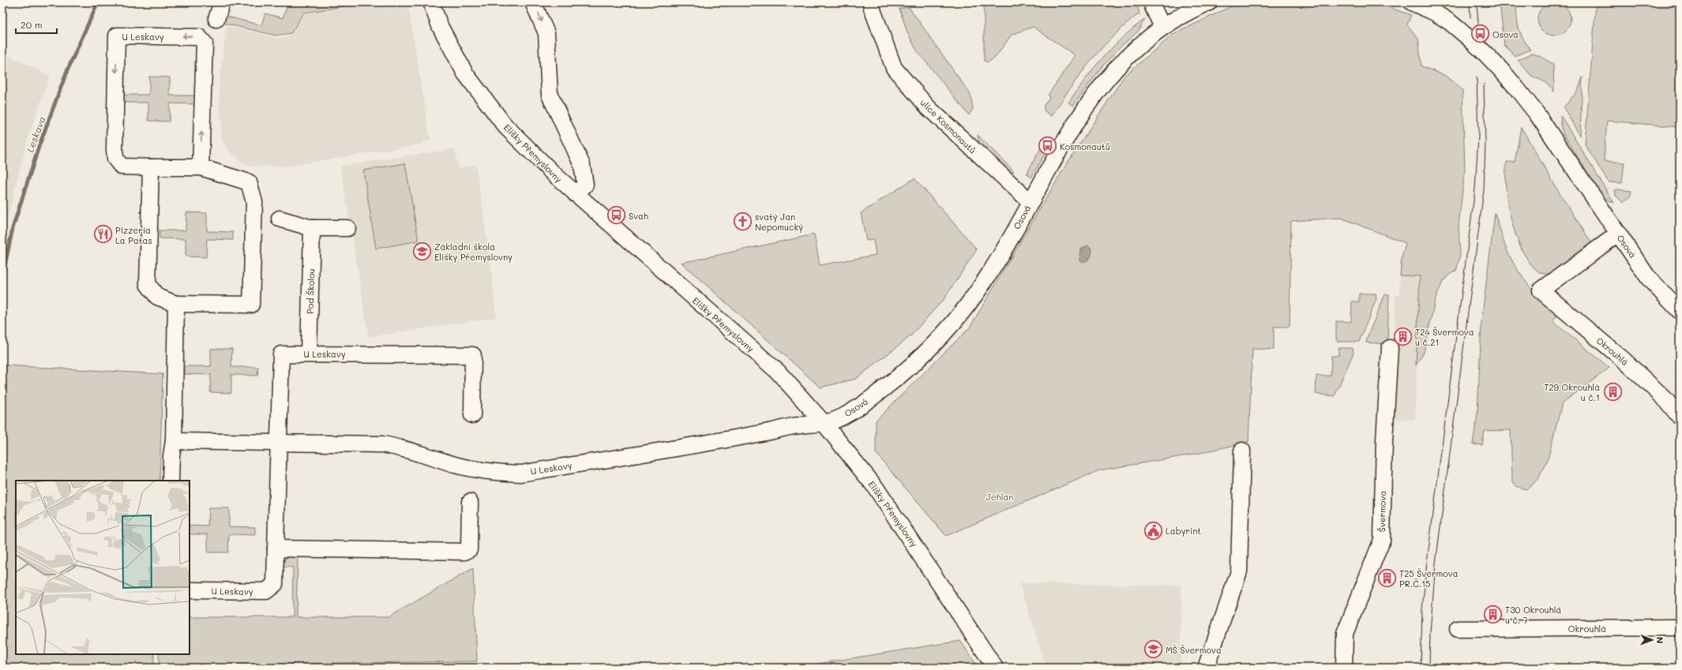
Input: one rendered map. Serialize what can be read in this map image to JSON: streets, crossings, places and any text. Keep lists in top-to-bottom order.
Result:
{
  "streets": {
    "street": [
      "U Leskavy",
      "ulice Kosmonautů",
      "Elišky Přemyslovny",
      "Osová",
      "Pod Školou",
      "Okrouhlá",
      "Švermova"
    ]
  },
  "crossings": [
    ["U Leskavy", "Elišky Přemyslovny"],
    ["U Leskavy", "Osová"],
    ["U Leskavy", "Pod Školou"],
    ["ulice Kosmonautů", "Osová"],
    ["Elišky Přemyslovny", "Osová"],
    ["Osová", "Okrouhlá"]
  ],
  "water": ["Leskava"],
  "parks": ["Jehlan"],
  "places": {
    "bus stop": ["Osová", "Kosmonautů", "Svah"],
    "church": ["svatý Jan Nepomucký"],
    "restaurant": ["Pizzeria La Patas"],
    "school or university": ["Základní škola Elišky Přemyslovny", "MŠ Švermova"],
    "building": [
      "T24 Švermova u č.21",
      "T29 Okrouhlá u č.1",
      "T25 Švermova PR.Č.15",
      "T30 Okrouhlá u č. 7"
    ],
    "public building": ["Labyrint"]
  },
  "scale_bar": "20 m",
  "north": "right"
}
